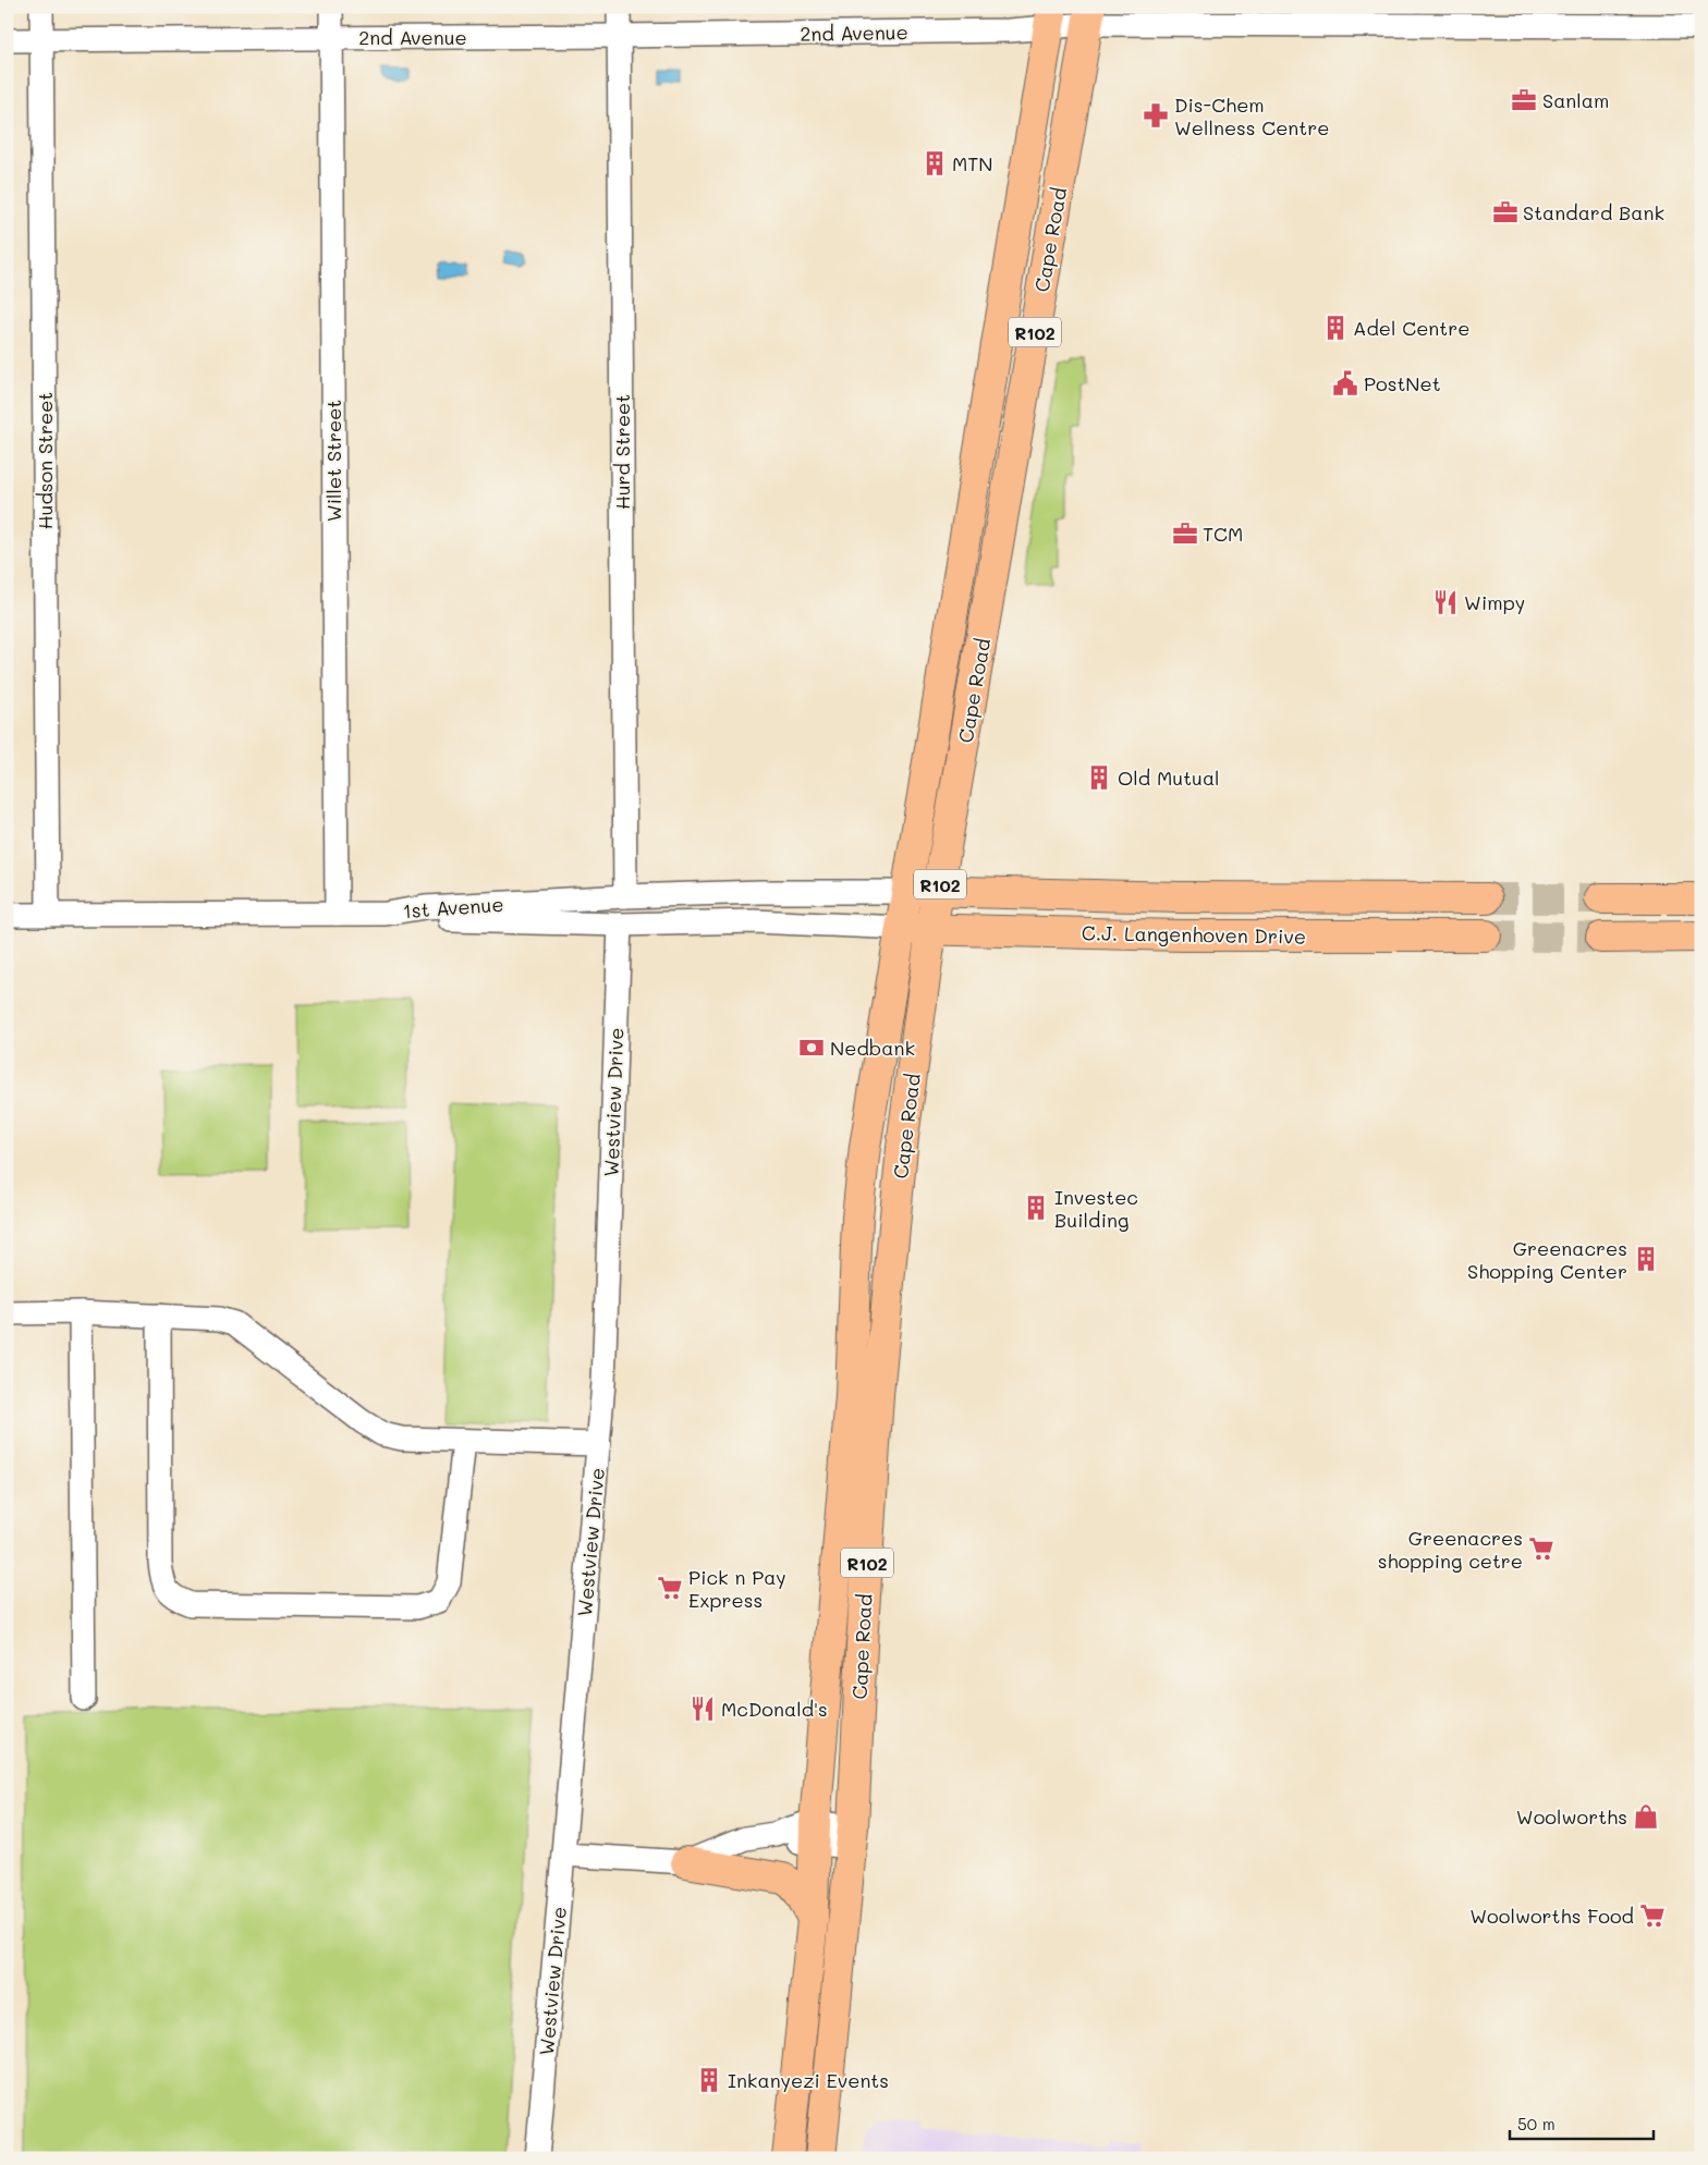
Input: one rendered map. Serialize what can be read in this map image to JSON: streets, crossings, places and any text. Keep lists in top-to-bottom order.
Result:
{
  "streets": {
    "main road": ["Cape Road", "R102", "C.J. Langenhoven Drive"],
    "street": [
      "2nd Avenue",
      "Hurd Street",
      "Hudson Street",
      "Willet Street",
      "1st Avenue",
      "Westview Drive"
    ]
  },
  "crossings": [
    ["2nd Avenue", "Cape Road"],
    ["2nd Avenue", "Hurd Street"],
    ["2nd Avenue", "Hudson Street"],
    ["2nd Avenue", "Willet Street"],
    ["Cape Road", "1st Avenue"],
    ["Cape Road", "C.J. Langenhoven Drive"],
    ["Hurd Street", "1st Avenue"],
    ["1st Avenue", "C.J. Langenhoven Drive"],
    ["1st Avenue", "Westview Drive"]
  ],
  "places": {
    "office": ["Sanlam", "Standard Bank", "TCM"],
    "pharmacy": ["Dis-Chem Wellness Centre"],
    "building": [
      "MTN",
      "Adel Centre",
      "Old Mutual",
      "Investec Building",
      "Greenacres Shopping Center",
      "Inkanyezi Events"
    ],
    "public building": ["PostNet"],
    "restaurant": ["Wimpy", "McDonald's"],
    "bank": ["Nedbank"],
    "supermarket": ["Greenacres shopping cetre", "Pick n Pay Express", "Woolworths Food"],
    "shop": ["Woolworths"]
  },
  "scale_bar": "50 m"
}
